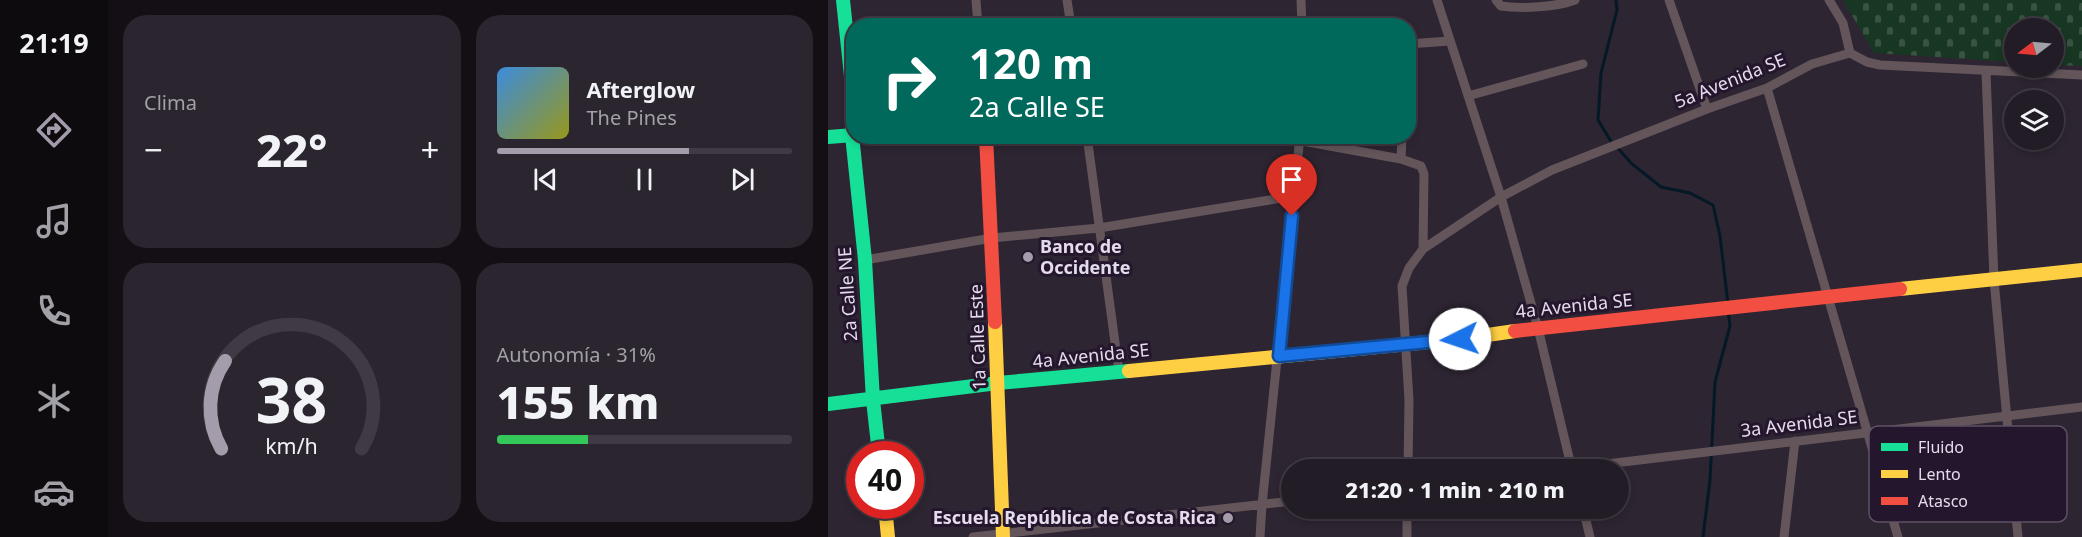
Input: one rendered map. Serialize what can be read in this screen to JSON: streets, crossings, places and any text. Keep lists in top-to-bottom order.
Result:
{
  "streets": {
    "street": [
      "5a Avenida SE",
      "2a Calle NE",
      "4a Avenida SE",
      "1a Calle Este",
      "3a Avenida SE"
    ]
  },
  "crossings": [
    ["2a Calle NE", "4a Avenida SE"],
    ["4a Avenida SE", "1a Calle Este"]
  ],
  "places": ["Banco de Occidente", "Escuela República de Costa Rica"],
  "legend": ["Fluido", "Lento", "Atasco"],
  "north": "left",
  "page": {
    "tabs": "21:19",
    "tile": [
      "Clima",
      ["Autonomía · 31%", "155 km"]
    ],
    "turn": ["120 m", "2a Calle SE"],
    "song": ["Afterglow", "The Pines"],
    "heat": ["−", "22°", "+"],
    "limit": "40",
    "trip": "21:20 · 1 min · 210 m",
    "gauge": ["38", "km/h"]
  }
}
